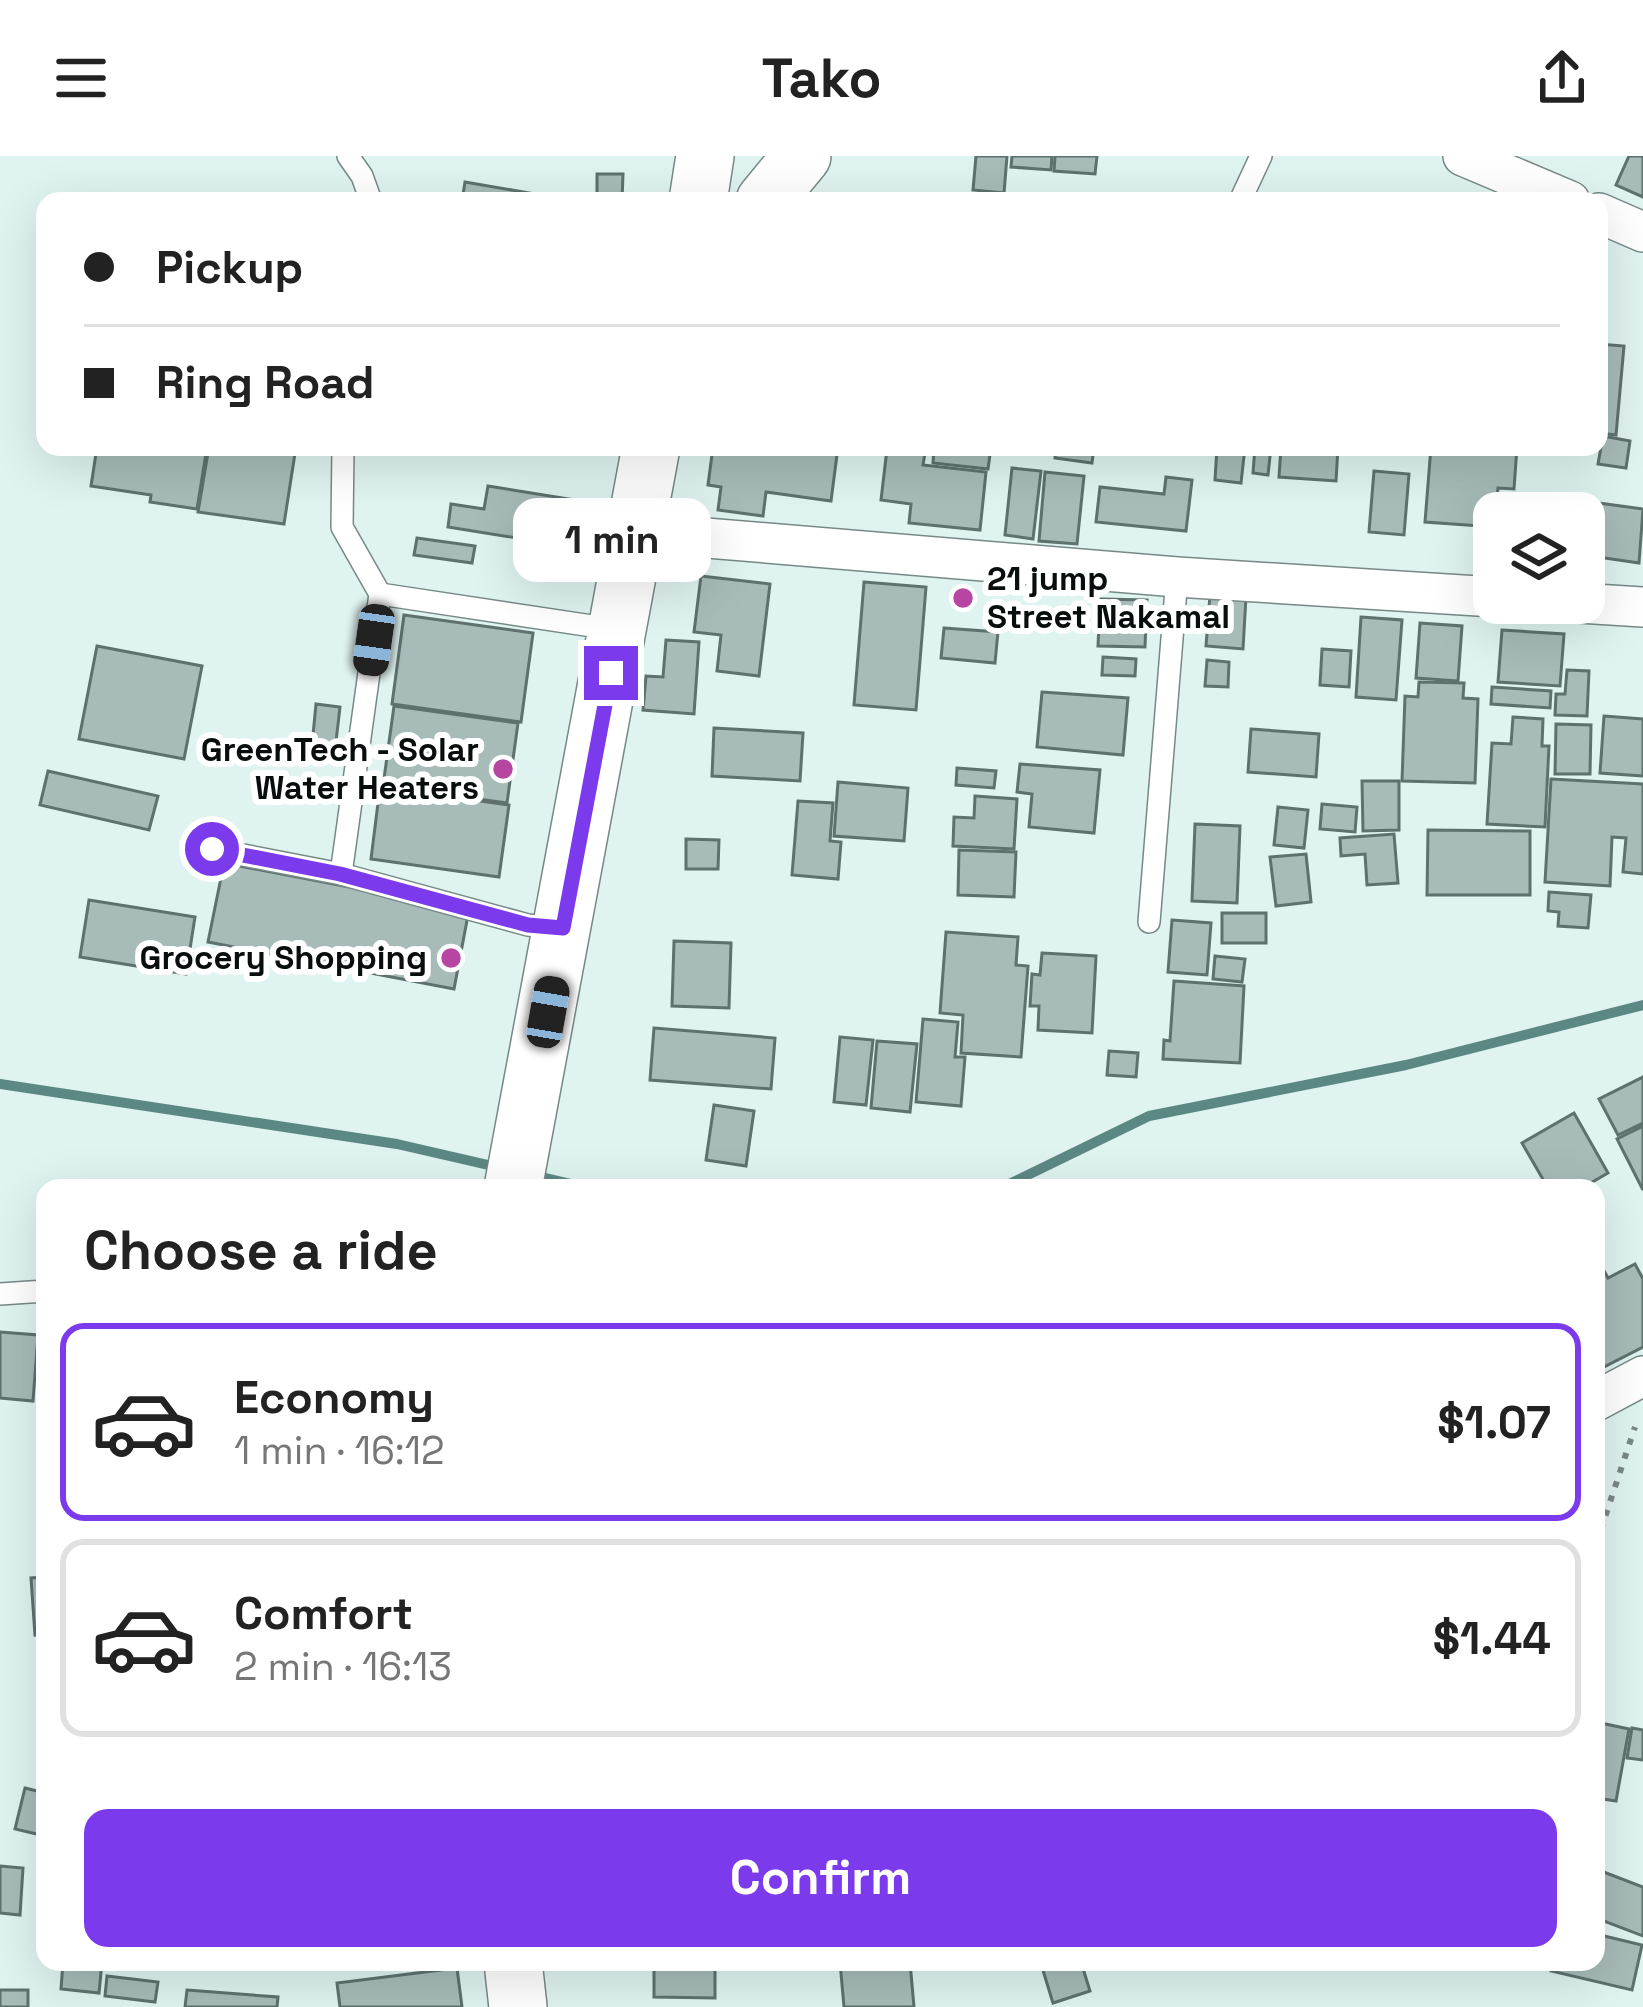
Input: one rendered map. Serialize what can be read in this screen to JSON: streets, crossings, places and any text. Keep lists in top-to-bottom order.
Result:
{
  "places": ["21 jump Street Nakamal", "GreenTech - Solar Water Heaters", "Grocery Shopping"],
  "page": {
    "header": "Tako",
    "banner": ["Pickup", "Ring Road"],
    "bubble": "1 min",
    "heading": "Choose a ride",
    "list": [
      {
        "name": "Economy",
        "note": "1 min · 16:12",
        "value": "$1.07"
      },
      {
        "name": "Comfort",
        "note": "2 min · 16:13",
        "value": "$1.44"
      }
    ],
    "buttons": "Confirm"
  }
}
